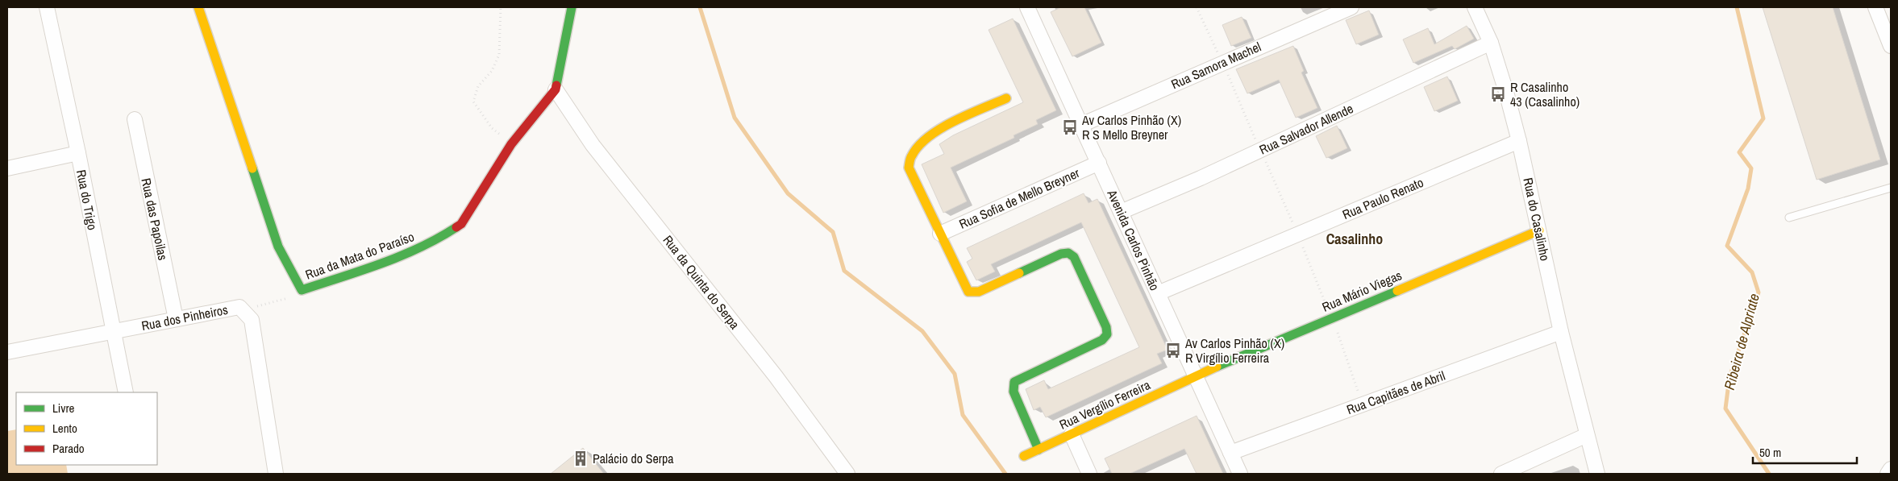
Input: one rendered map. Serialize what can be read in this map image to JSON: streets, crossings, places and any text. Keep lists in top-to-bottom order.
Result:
{
  "streets": {
    "street": [
      "Rua Samora Machel",
      "Rua Salvador Allende",
      "Rua Sofia de Mello Breyner",
      "Rua Paulo Renato",
      "Rua do Trigo",
      "Rua das Papoilas",
      "Rua do Casalinho",
      "Avenida Carlos Pinhão",
      "Rua da Mata do Paraíso",
      "Rua da Quinta do Serpa",
      "Rua Mário Viegas",
      "Rua dos Pinheiros",
      "Rua Capitães de Abril",
      "Rua Vergílio Ferreira"
    ]
  },
  "crossings": [
    ["Rua Samora Machel", "Avenida Carlos Pinhão"],
    ["Rua Salvador Allende", "Rua do Casalinho"],
    ["Rua Salvador Allende", "Avenida Carlos Pinhão"],
    ["Rua Sofia de Mello Breyner", "Avenida Carlos Pinhão"],
    ["Rua Paulo Renato", "Rua do Casalinho"],
    ["Rua Paulo Renato", "Avenida Carlos Pinhão"],
    ["Rua do Trigo", "Rua dos Pinheiros"],
    ["Rua das Papoilas", "Rua dos Pinheiros"],
    ["Rua do Casalinho", "Rua Mário Viegas"],
    ["Rua do Casalinho", "Rua Capitães de Abril"],
    ["Avenida Carlos Pinhão", "Rua Mário Viegas"],
    ["Avenida Carlos Pinhão", "Rua Capitães de Abril"],
    ["Avenida Carlos Pinhão", "Rua Vergílio Ferreira"],
    ["Rua da Mata do Paraíso", "Rua da Quinta do Serpa"],
    ["Rua Mário Viegas", "Rua Vergílio Ferreira"]
  ],
  "districts": ["Casalinho"],
  "water": ["Ribeira de Alpriate"],
  "places": {
    "bus stop": ["R Casalinho 43 (Casalinho)", "Av Carlos Pinhão (X) R S Mello Breyner", "Av Carlos Pinhão (X) R Virgílio Ferreira"],
    "building": ["Palácio do Serpa"]
  },
  "legend": ["Livre", "Lento", "Parado"],
  "scale_bar": "50 m"
}
